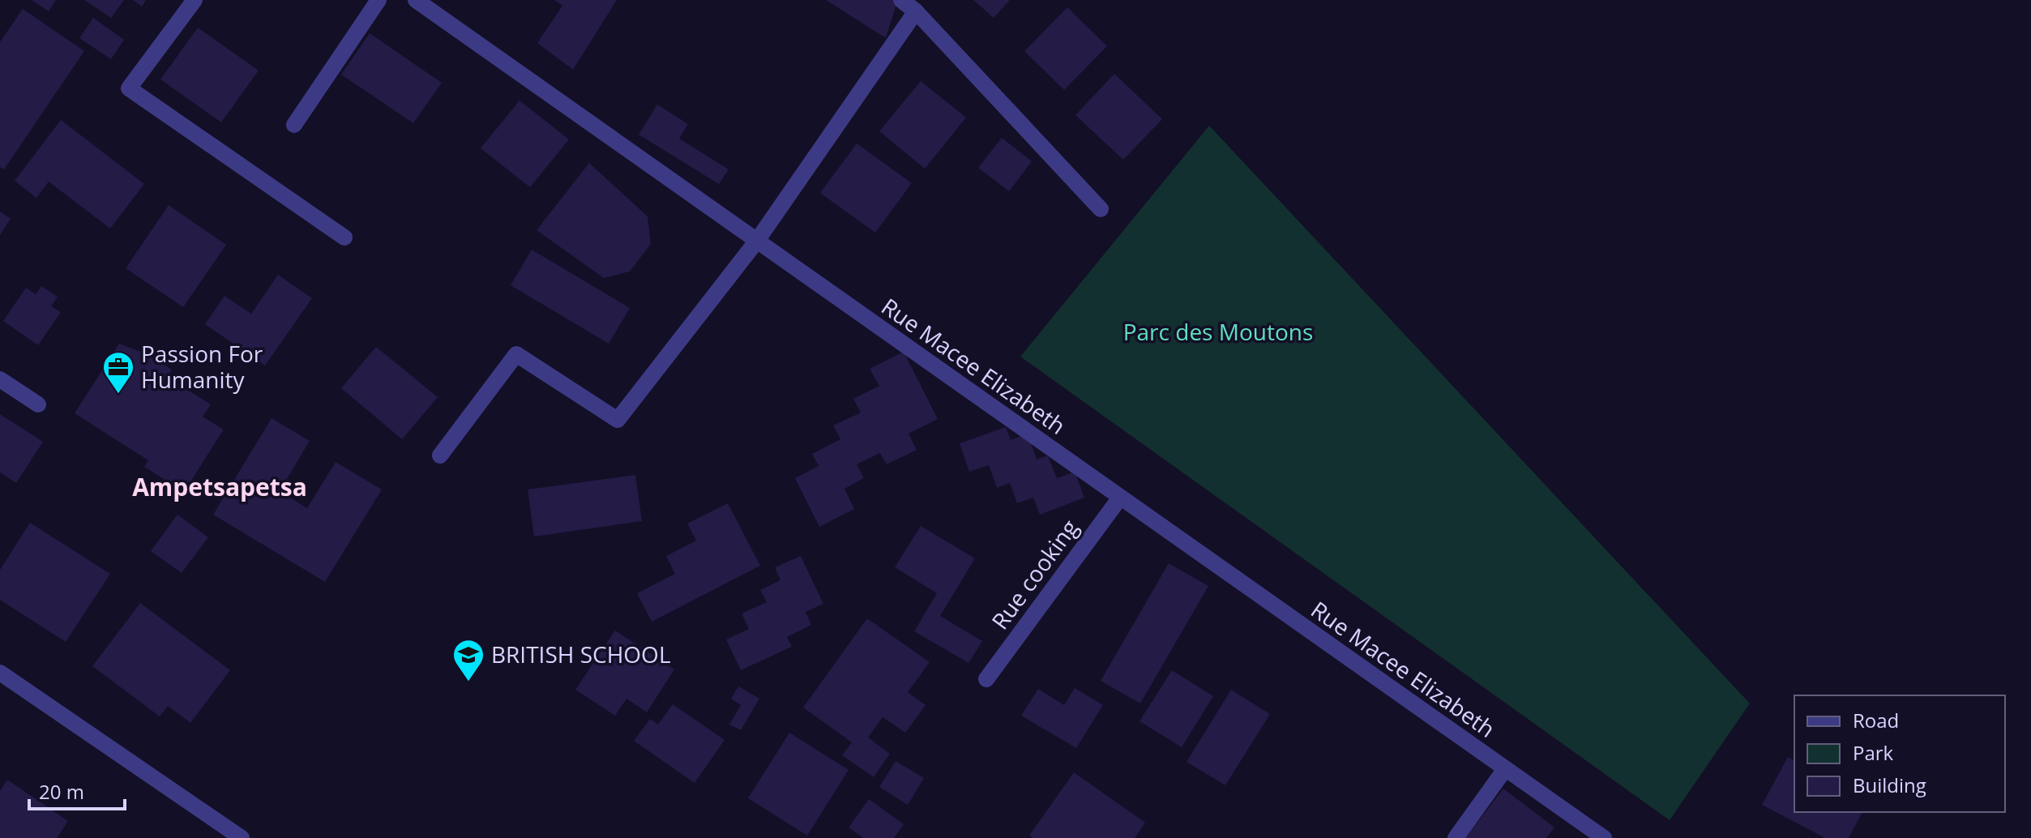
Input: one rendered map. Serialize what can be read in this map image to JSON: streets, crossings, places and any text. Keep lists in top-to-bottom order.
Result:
{
  "streets": {
    "street": ["Rue Macee Elizabeth", "Rue cooking"]
  },
  "crossings": [
    ["Rue Macee Elizabeth", "Rue cooking"]
  ],
  "districts": ["Ampetsapetsa"],
  "parks": ["Parc des Moutons"],
  "places": {
    "office": ["Passion For Humanity"],
    "school or university": ["BRITISH SCHOOL"]
  },
  "legend": ["Road", "Park", "Building"],
  "scale_bar": "20 m"
}
